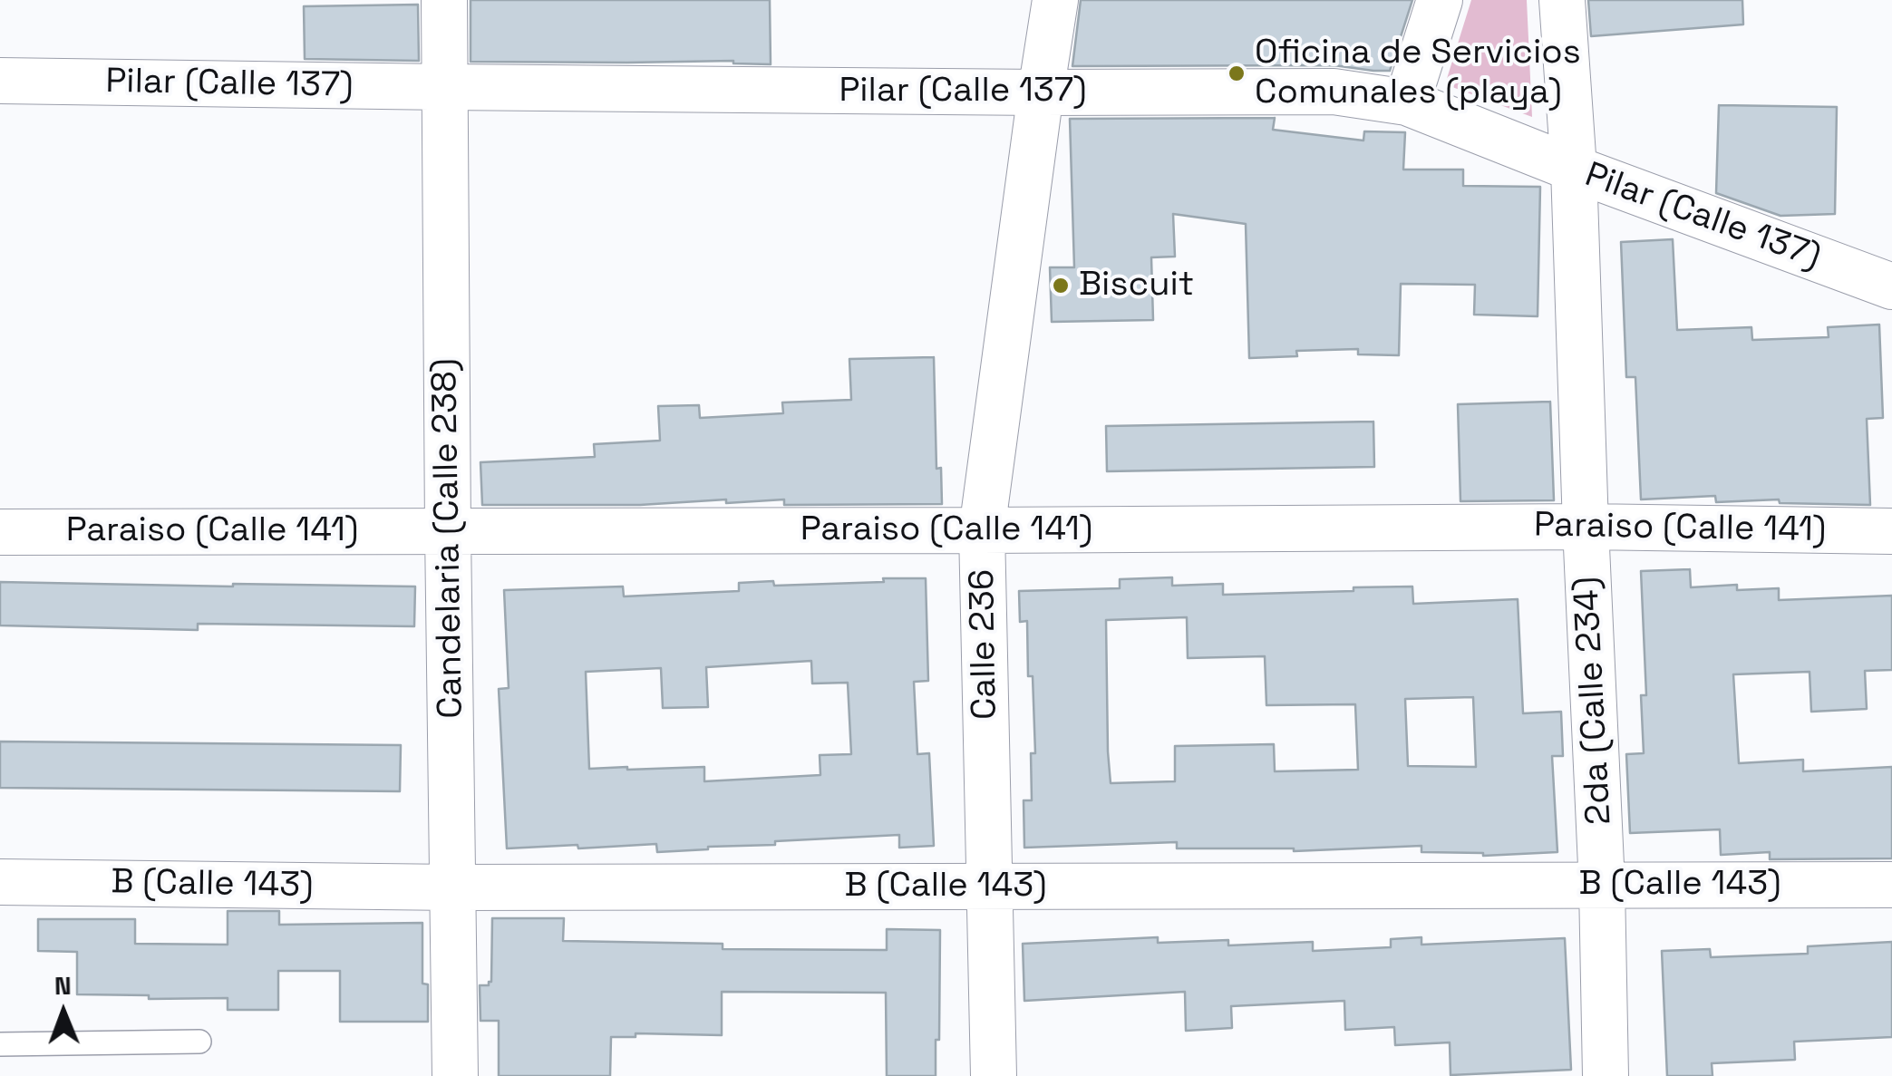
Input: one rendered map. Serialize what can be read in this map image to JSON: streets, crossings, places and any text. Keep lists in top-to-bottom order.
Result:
{
  "streets": {
    "street": [
      "Pilar (Calle 137)",
      "Paraiso (Calle 141)",
      "Candelaria (Calle 238)",
      "Calle 236",
      "2da (Calle 234)",
      "B (Calle 143)"
    ]
  },
  "crossings": [
    ["Pilar (Calle 137)", "Candelaria (Calle 238)"],
    ["Pilar (Calle 137)", "Calle 236"],
    ["Pilar (Calle 137)", "2da (Calle 234)"],
    ["Paraiso (Calle 141)", "Candelaria (Calle 238)"],
    ["Paraiso (Calle 141)", "Calle 236"],
    ["Paraiso (Calle 141)", "2da (Calle 234)"],
    ["Candelaria (Calle 238)", "B (Calle 143)"],
    ["Calle 236", "B (Calle 143)"],
    ["2da (Calle 234)", "B (Calle 143)"]
  ],
  "places": ["Oficina de Servicios Comunales (playa)", "Biscuit"],
  "north": "top"
}
